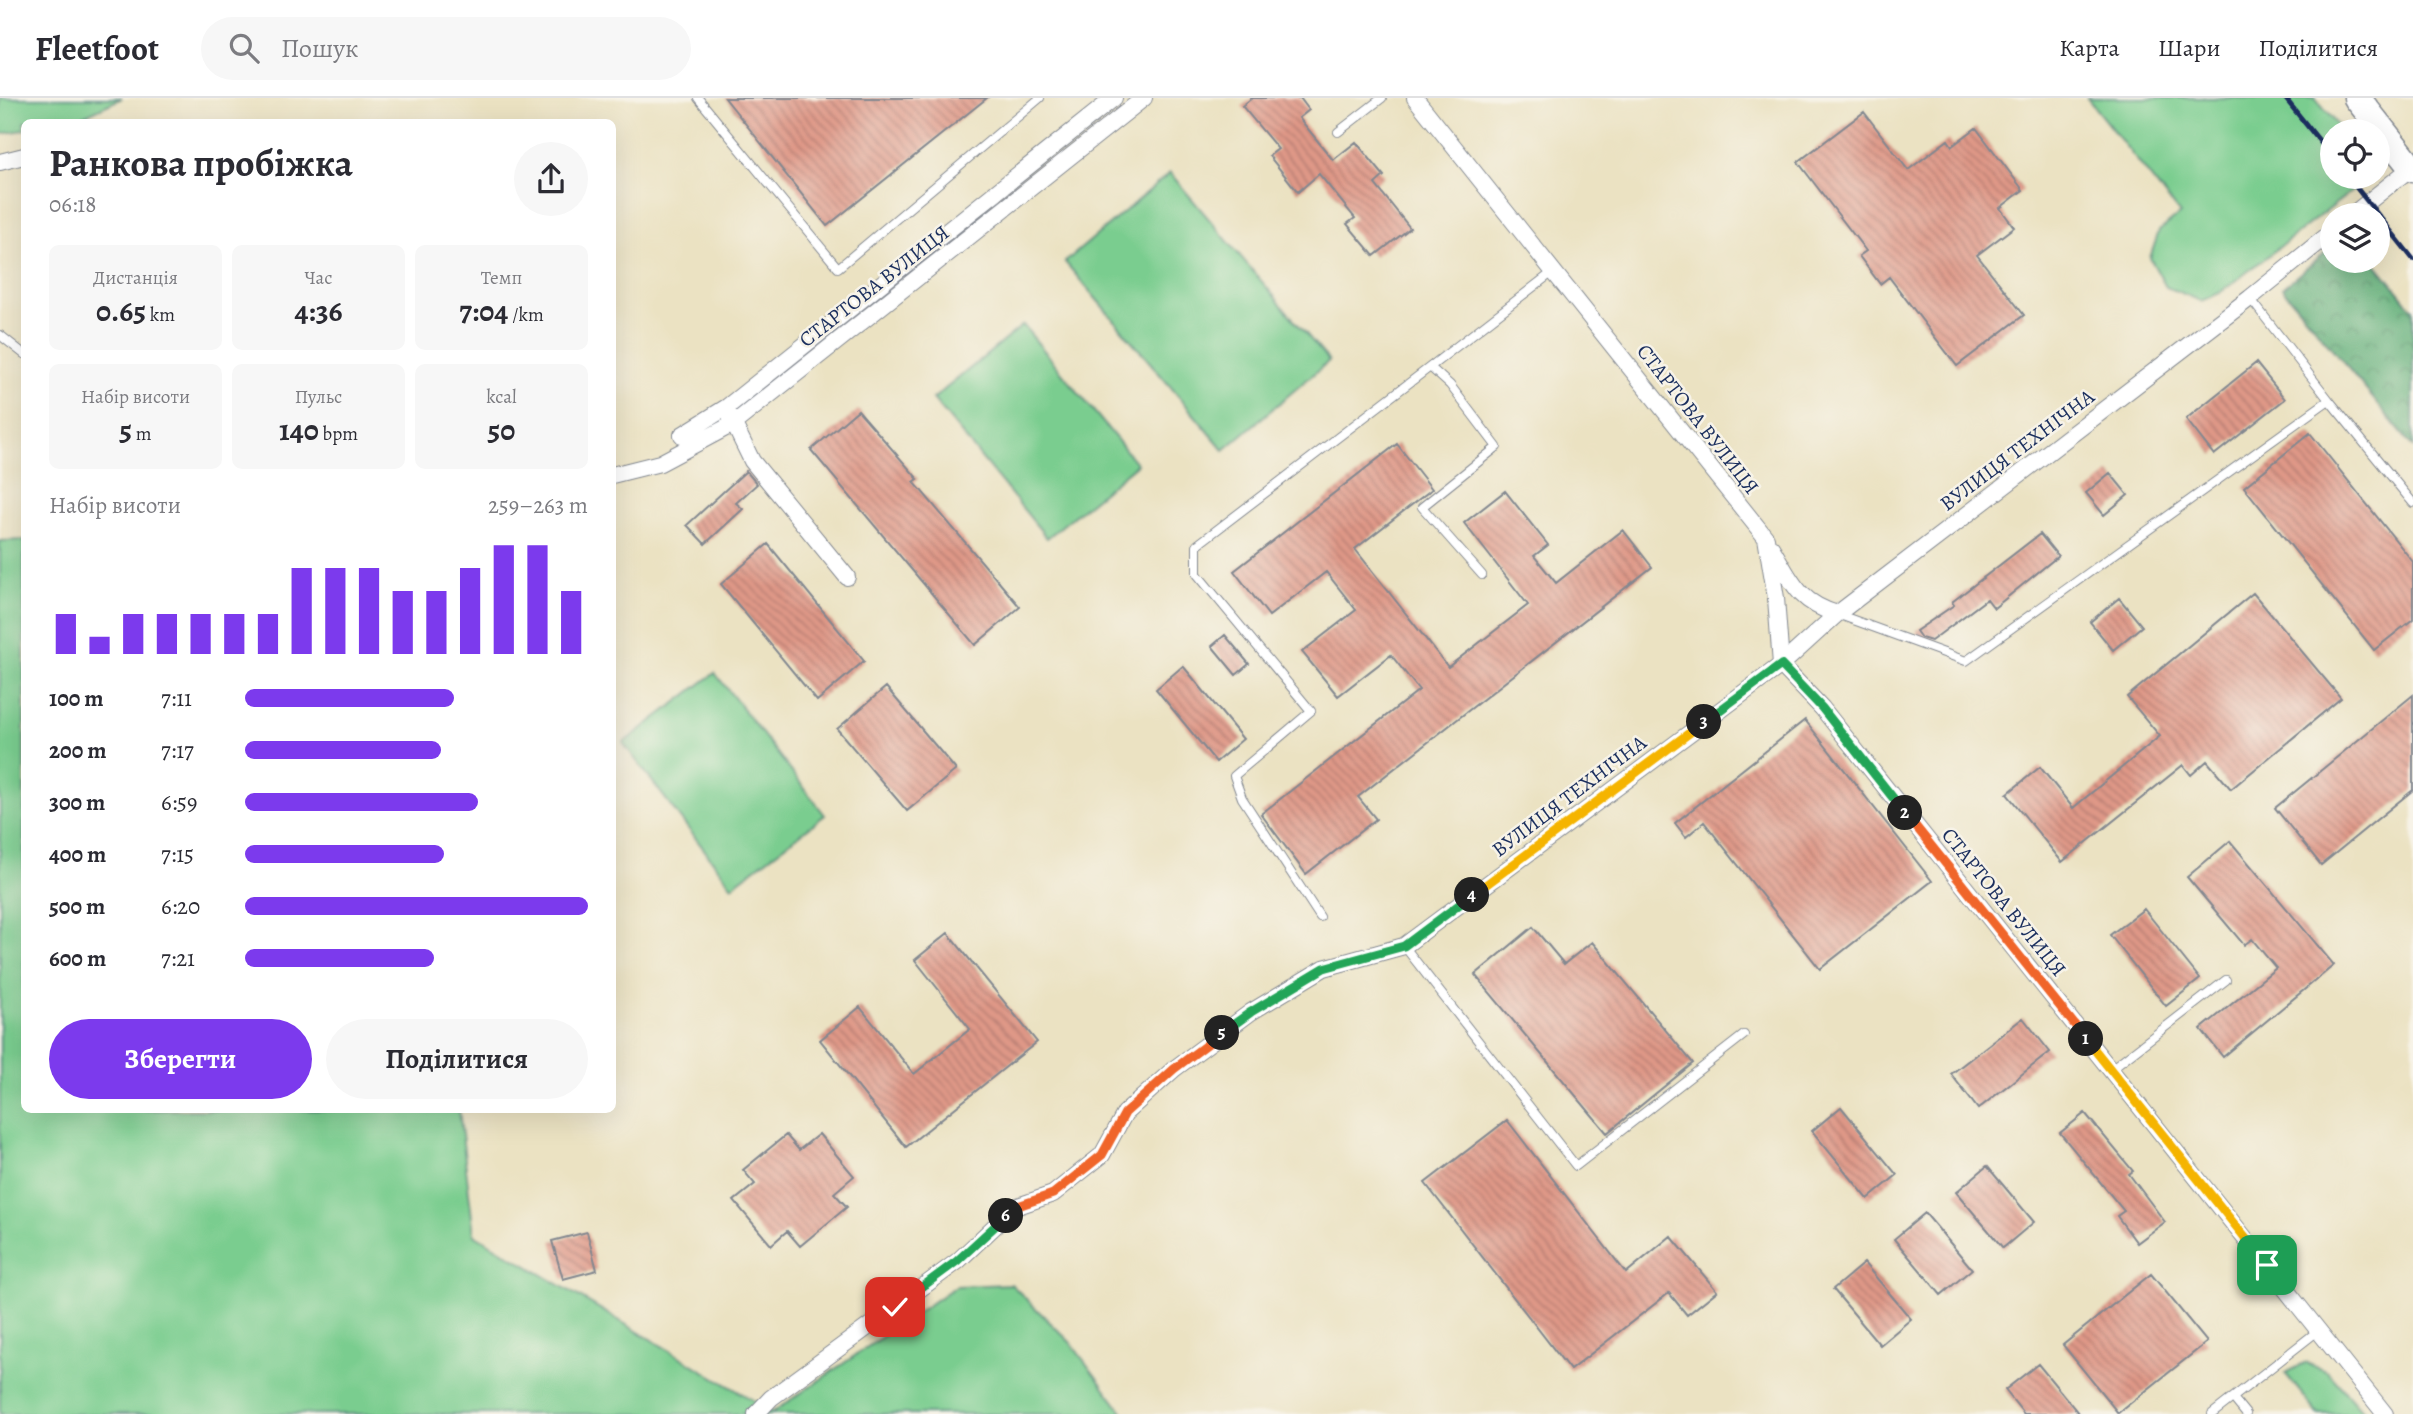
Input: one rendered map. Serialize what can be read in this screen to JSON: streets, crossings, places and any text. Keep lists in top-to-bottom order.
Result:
{
  "streets": {
    "street": ["СТАРТОВА ВУЛИЦЯ", "ВУЛИЦЯ ТЕХНІЧНА"]
  },
  "crossings": [
    ["СТАРТОВА ВУЛИЦЯ", "ВУЛИЦЯ ТЕХНІЧНА"]
  ],
  "page": {
    "header": "Fleetfoot",
    "search": "Пошук",
    "nav": ["Карта", "Шари", "Поділитися"],
    "heading": ["Ранкова пробіжка", "06:18"],
    "stats": [
      ["Дистанція", "0.65 km"],
      ["Час", "4:36"],
      ["Темп", "7:04 /km"],
      ["Набір висоти", "5 m"],
      ["Пульс", "140 bpm"],
      ["kcal", "50"]
    ],
    "chart": ["Набір висоти", "259–263 m"],
    "list": [
      {
        "name": "100 m",
        "note": "7:11"
      },
      {
        "name": "200 m",
        "note": "7:17"
      },
      {
        "name": "300 m",
        "note": "6:59"
      },
      {
        "name": "400 m",
        "note": "7:15"
      },
      {
        "name": "500 m",
        "note": "6:20"
      },
      {
        "name": "600 m",
        "note": "7:21"
      }
    ],
    "pins": [
      "3",
      "2",
      "4",
      "5",
      "1",
      "6"
    ],
    "buttons": ["Зберегти", "Поділитися"]
  }
}
